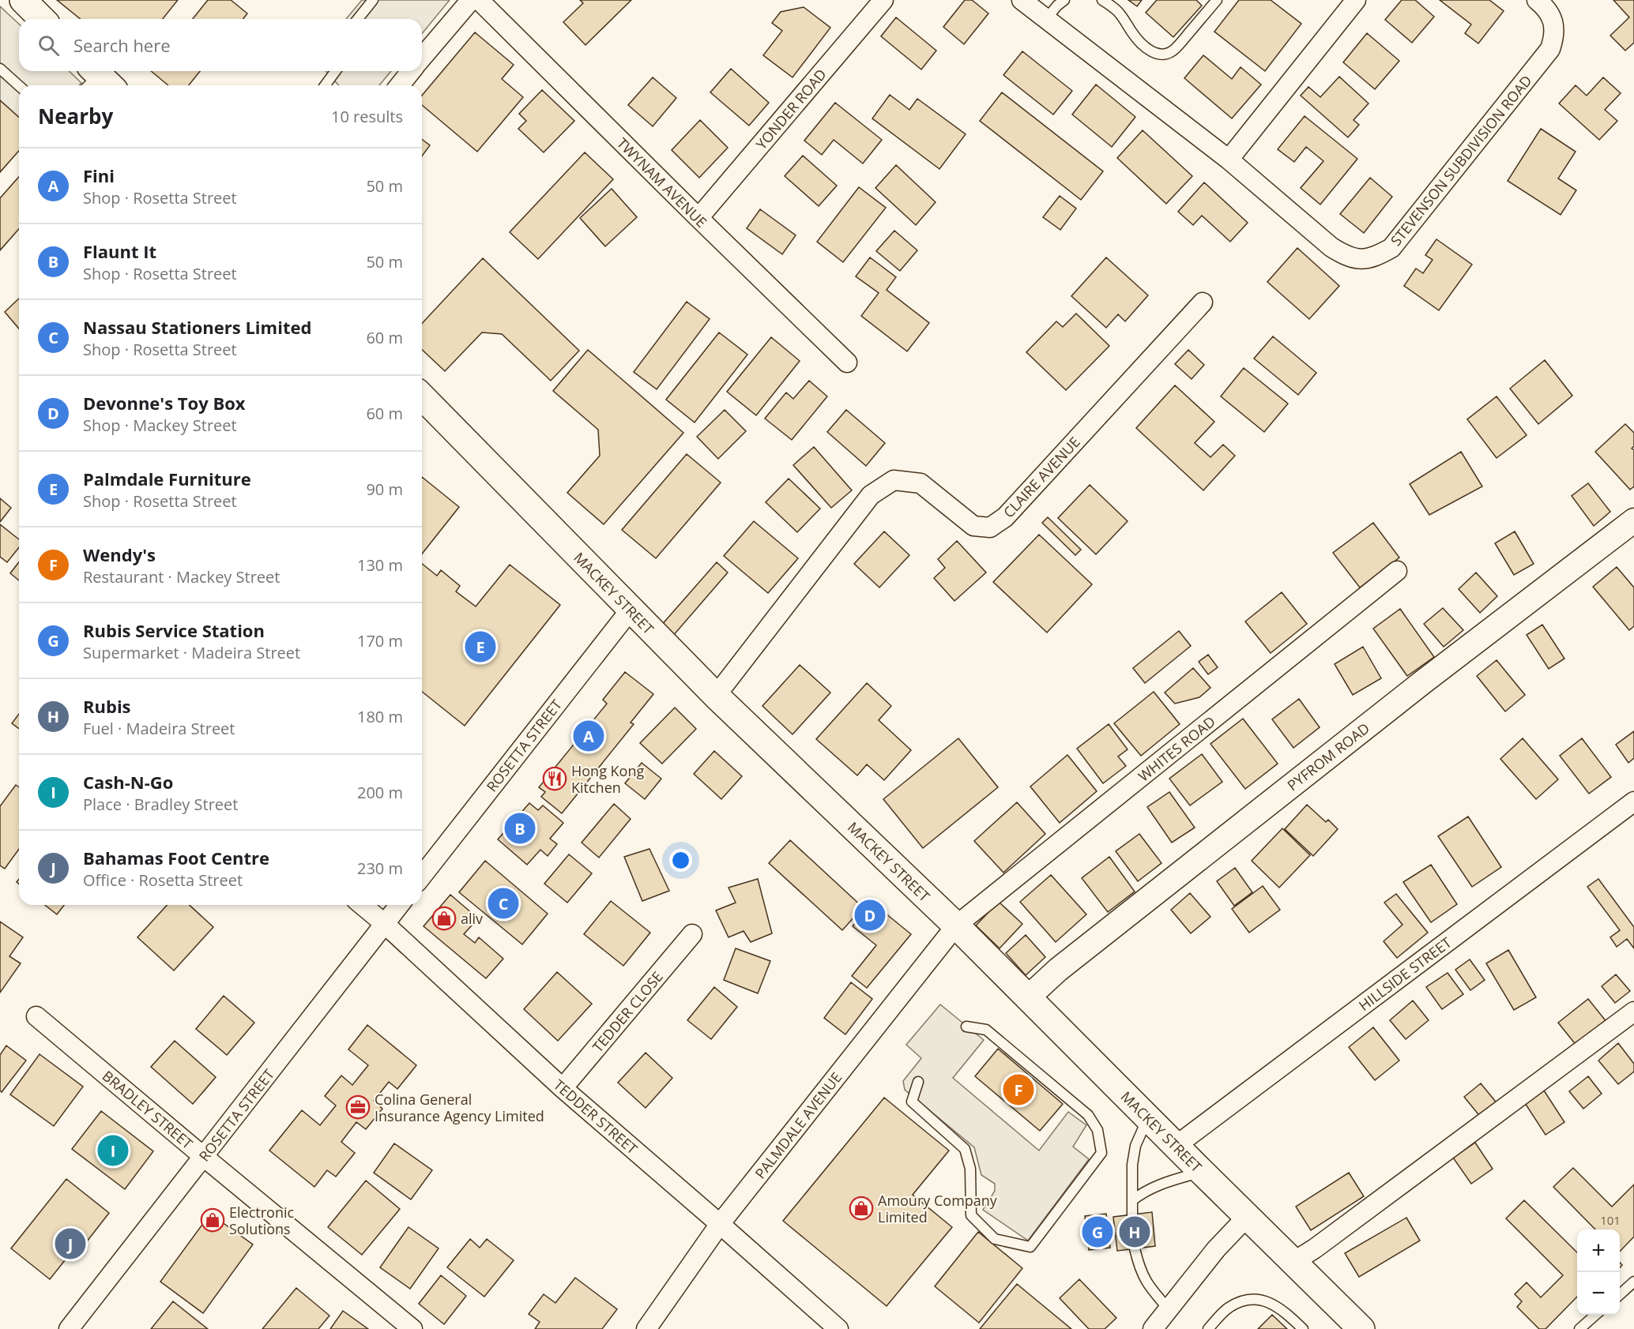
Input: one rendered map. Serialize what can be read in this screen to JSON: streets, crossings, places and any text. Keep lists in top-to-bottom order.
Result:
{
  "streets": {
    "main road": ["MACKEY STREET"],
    "street": [
      "YONDER ROAD",
      "STEVENSON SUBDIVISION ROAD",
      "TWYNAM AVENUE",
      "CLAIRE AVENUE",
      "ROSETTA STREET",
      "WHITES ROAD",
      "PYFROM ROAD",
      "HILLSIDE STREET",
      "TEDDER CLOSE",
      "BRADLEY STREET",
      "TEDDER STREET",
      "PALMDALE AVENUE"
    ]
  },
  "crossings": [
    ["YONDER ROAD", "TWYNAM AVENUE"],
    ["CLAIRE AVENUE", "MACKEY STREET"],
    ["MACKEY STREET", "ROSETTA STREET"],
    ["MACKEY STREET", "WHITES ROAD"],
    ["MACKEY STREET", "PYFROM ROAD"],
    ["MACKEY STREET", "HILLSIDE STREET"],
    ["MACKEY STREET", "PALMDALE AVENUE"],
    ["ROSETTA STREET", "BRADLEY STREET"],
    ["ROSETTA STREET", "TEDDER STREET"],
    ["WHITES ROAD", "PALMDALE AVENUE"],
    ["TEDDER CLOSE", "TEDDER STREET"],
    ["TEDDER STREET", "PALMDALE AVENUE"]
  ],
  "places": {
    "restaurant": ["Hong Kong Kitchen"],
    "shop": ["aliv", "Amoury Company Limited", "Electronic Solutions"],
    "office": ["Colina General Insurance Agency Limited"]
  },
  "house_numbers": ["101"],
  "page": {
    "search": "Search here",
    "heading": ["Nearby", "10 results"],
    "list": [
      {
        "mark": "A",
        "name": "Fini",
        "note": "Shop · Rosetta Street",
        "value": "50 m"
      },
      {
        "mark": "B",
        "name": "Flaunt It",
        "note": "Shop · Rosetta Street",
        "value": "50 m"
      },
      {
        "mark": "C",
        "name": "Nassau Stationers Limited",
        "note": "Shop · Rosetta Street",
        "value": "60 m"
      },
      {
        "mark": "D",
        "name": "Devonne's Toy Box",
        "note": "Shop · Mackey Street",
        "value": "60 m"
      },
      {
        "mark": "E",
        "name": "Palmdale Furniture",
        "note": "Shop · Rosetta Street",
        "value": "90 m"
      },
      {
        "mark": "F",
        "name": "Wendy's",
        "note": "Restaurant · Mackey Street",
        "value": "130 m"
      },
      {
        "mark": "G",
        "name": "Rubis Service Station",
        "note": "Supermarket · Madeira Street",
        "value": "170 m"
      },
      {
        "mark": "H",
        "name": "Rubis",
        "note": "Fuel · Madeira Street",
        "value": "180 m"
      },
      {
        "mark": "I",
        "name": "Cash-N-Go",
        "note": "Place · Bradley Street",
        "value": "200 m"
      },
      {
        "mark": "J",
        "name": "Bahamas Foot Centre",
        "note": "Office · Rosetta Street",
        "value": "230 m"
      }
    ],
    "pins": [
      "E",
      "A",
      "B",
      "C",
      "D",
      "F",
      "I",
      "G",
      "H",
      "J"
    ],
    "map_buttons": ["+", "−"]
  }
}
